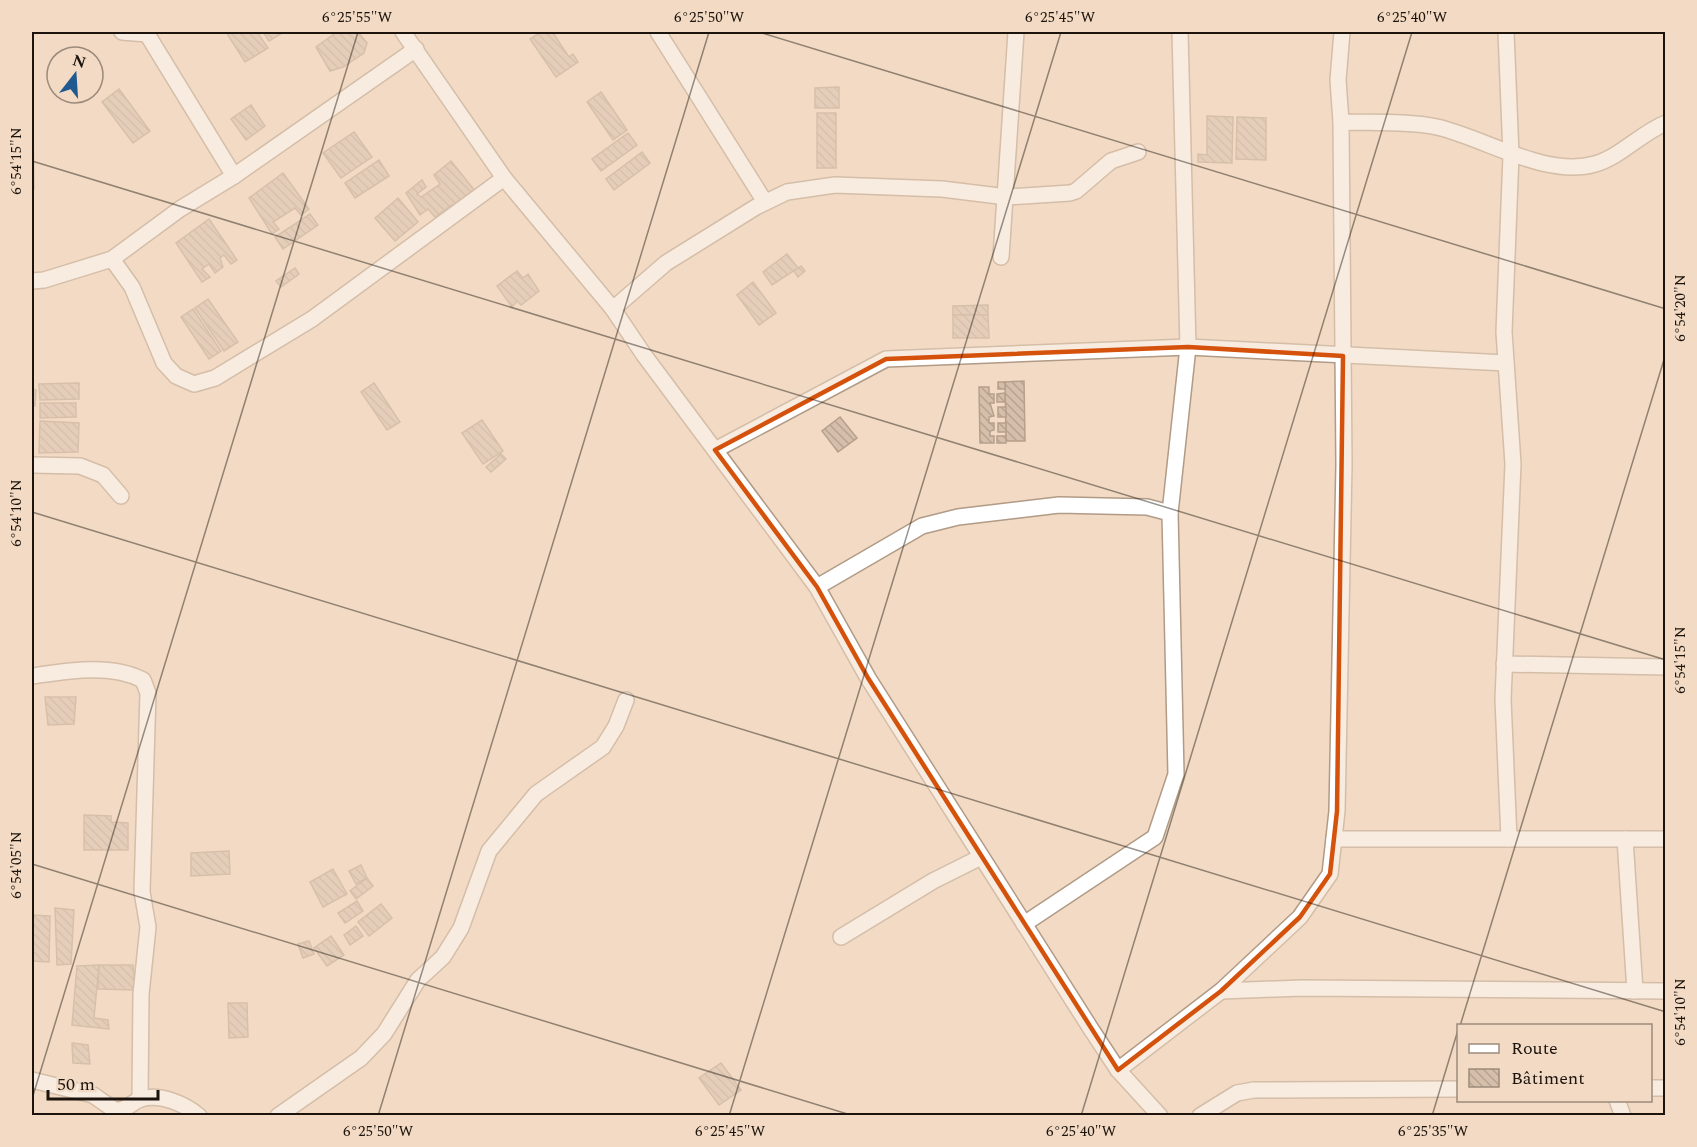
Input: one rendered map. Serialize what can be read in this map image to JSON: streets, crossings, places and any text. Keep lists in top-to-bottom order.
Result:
{
  "legend": ["Route", "Bâtiment"],
  "scale_bar": "50 m",
  "north": "top",
  "coordinates": [
    "6°25'55\"W",
    "6°25'50\"W",
    "6°25'45\"W",
    "6°25'40\"W",
    "6°54'15\"N",
    "6°54'20\"N",
    "6°54'10\"N",
    "6°54'05\"N",
    "6°25'35\"W"
  ]
}
